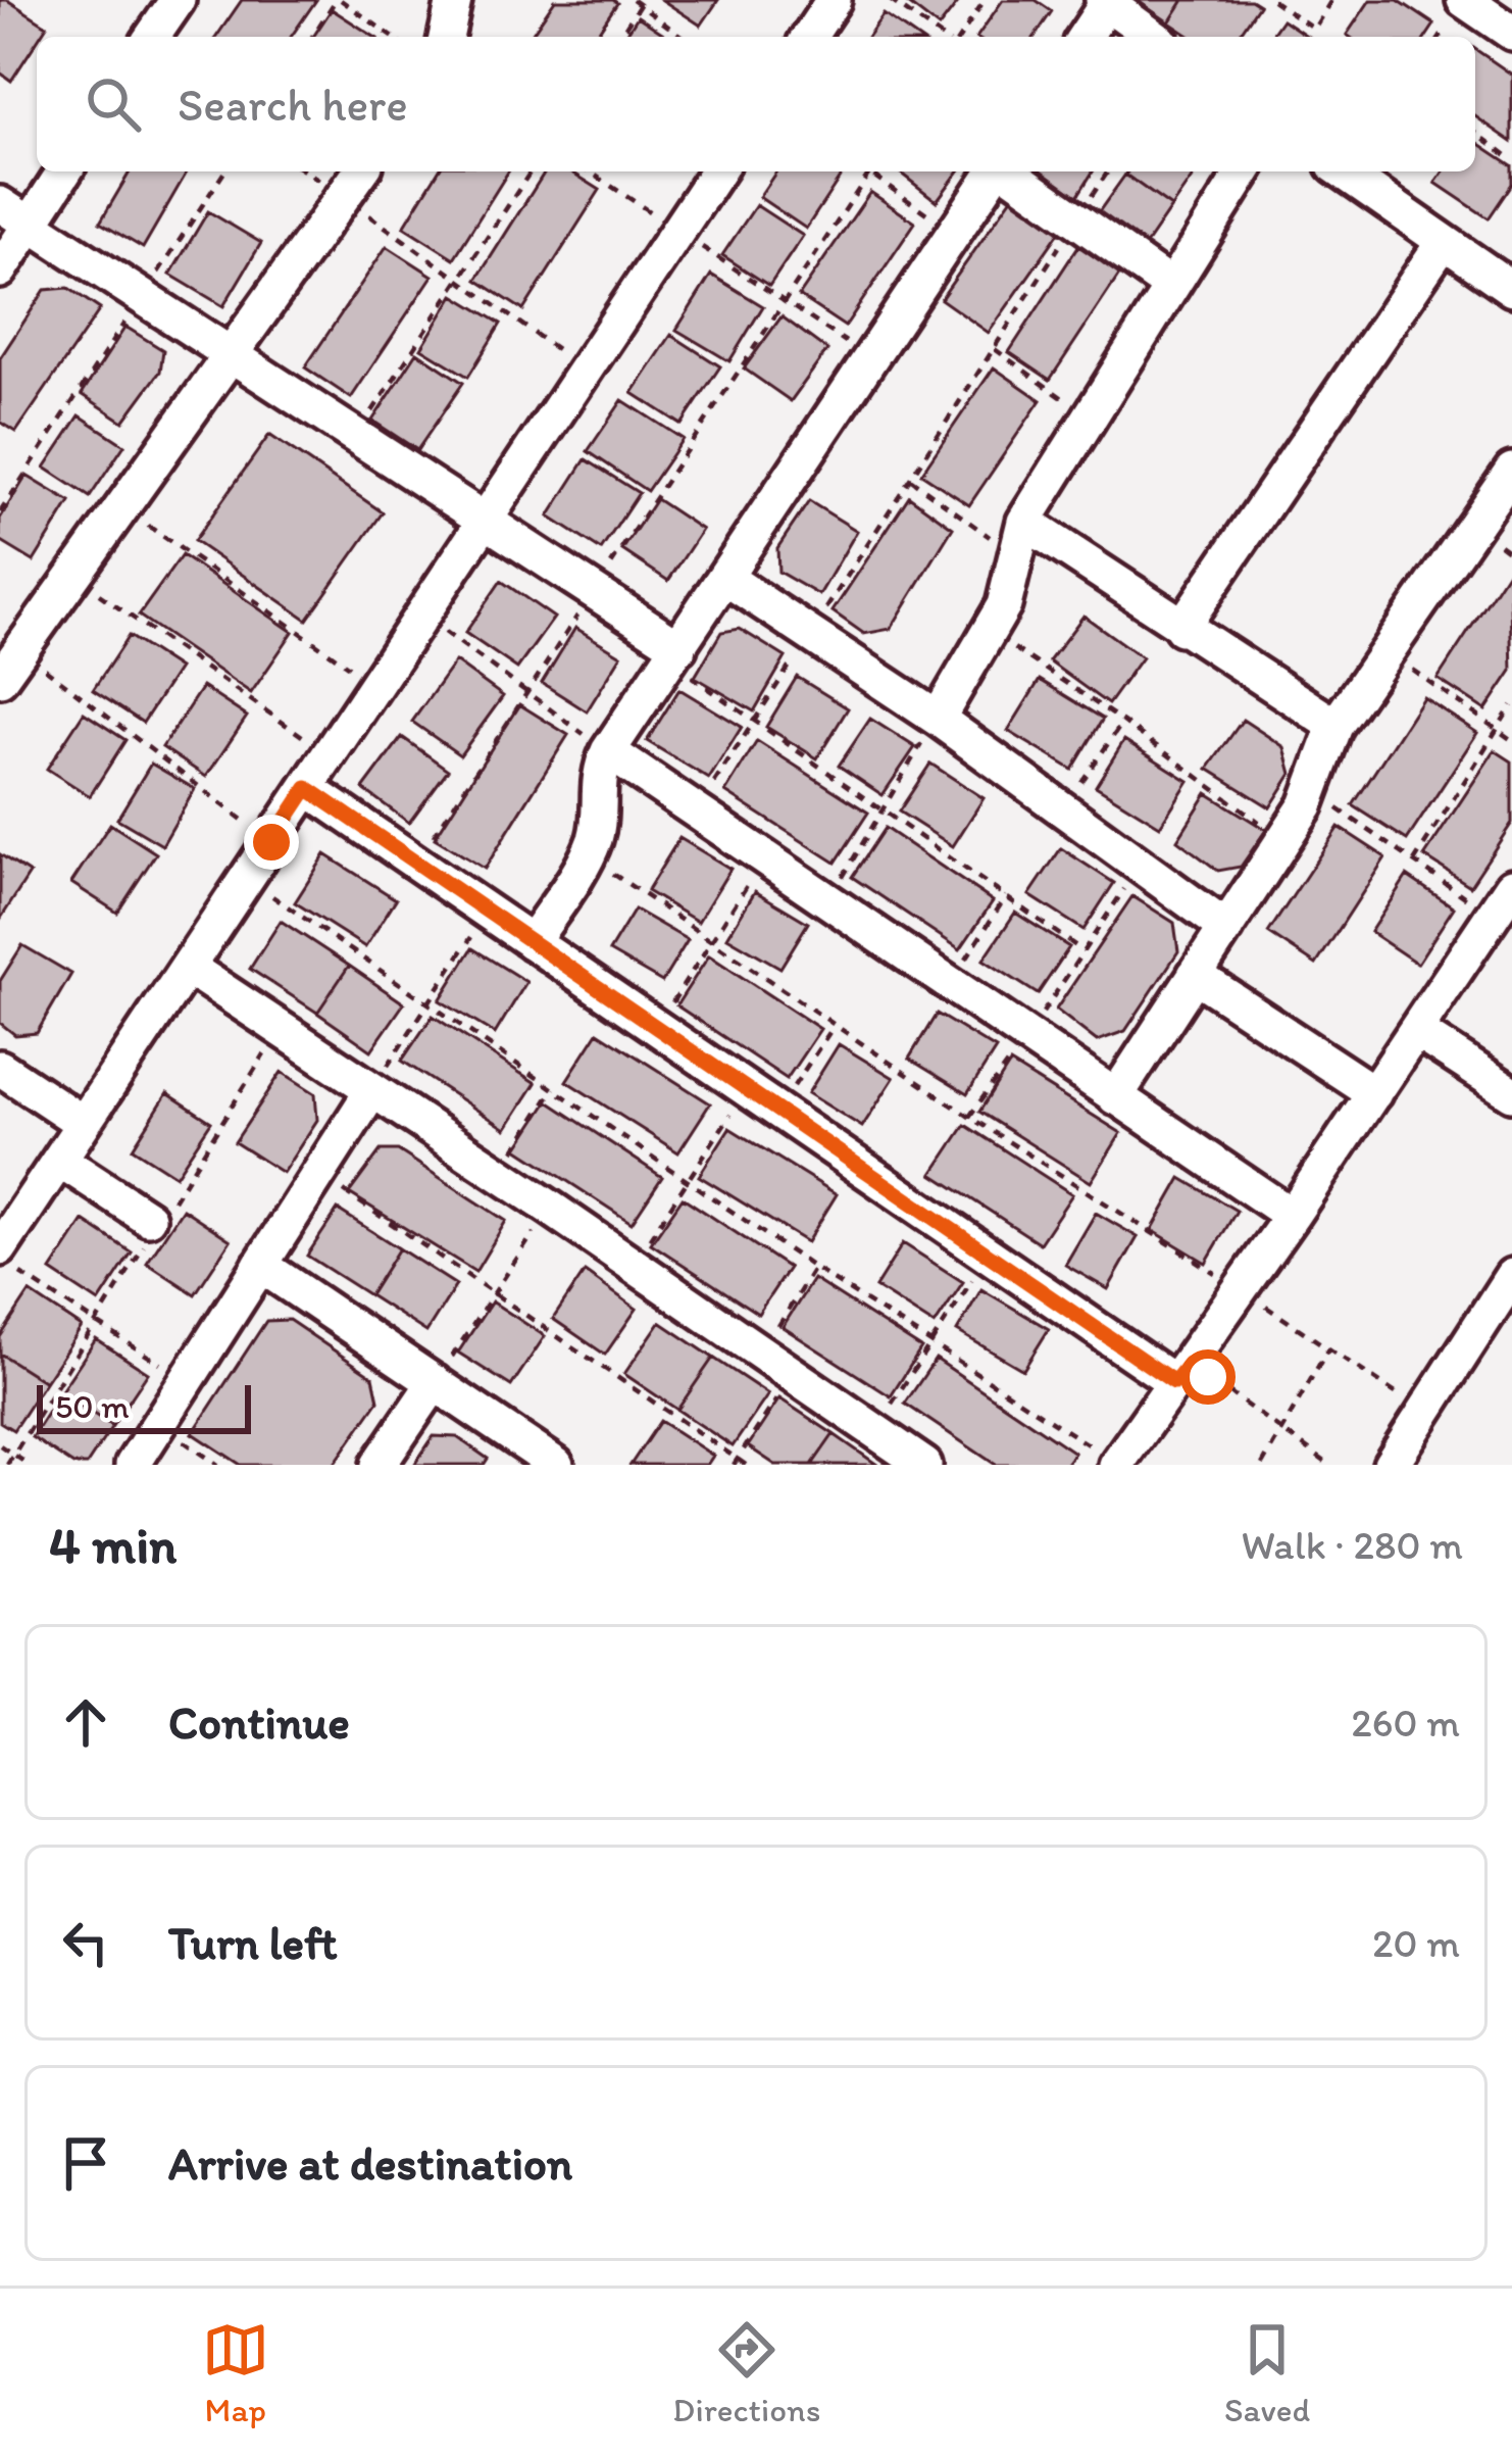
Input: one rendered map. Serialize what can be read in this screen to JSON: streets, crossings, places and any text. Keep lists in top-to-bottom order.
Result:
{
  "scale_bar": "50 m",
  "page": {
    "search": "Search here",
    "scale": "50 m",
    "heading": ["4 min", "Walk · 280 m"],
    "list": [
      ["Continue", "260 m"],
      ["Turn left", "20 m"],
      "Arrive at destination"
    ],
    "nav": ["Map", "Directions", "Saved"]
  }
}
